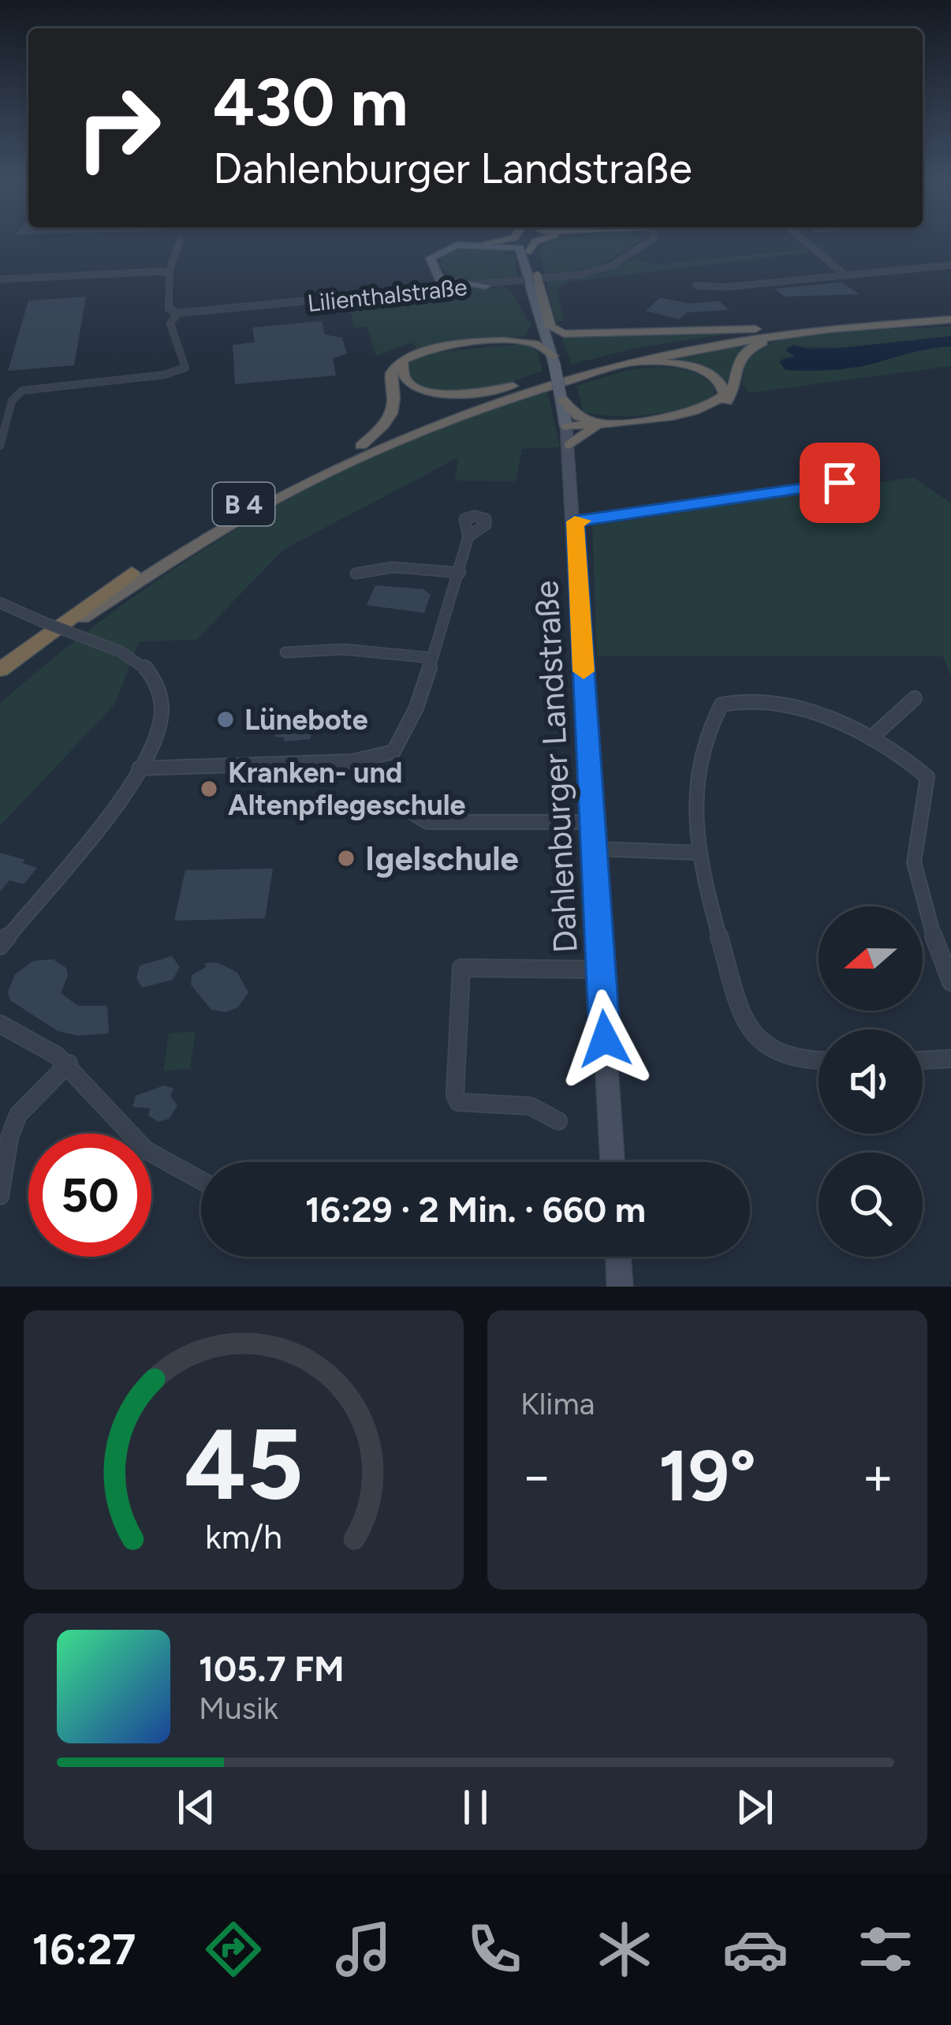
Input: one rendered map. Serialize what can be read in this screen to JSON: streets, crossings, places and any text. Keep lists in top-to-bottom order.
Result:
{
  "streets": {
    "highway": ["B 4"],
    "main road": ["Dahlenburger Landstraße"],
    "street": ["Lilienthalstraße"]
  },
  "places": ["Lünebote", "Kranken- und Altenpflegeschule", "Igelschule"],
  "north": "left",
  "page": {
    "turn": ["430 m", "Dahlenburger Landstraße"],
    "limit": "50",
    "trip": "16:29 · 2 Min. · 660 m",
    "tile": "Klima",
    "heat": ["−", "19°", "+"],
    "song": ["105.7 FM", "Musik"],
    "tabs": "16:27",
    "gauge": ["45", "km/h"]
  }
}
